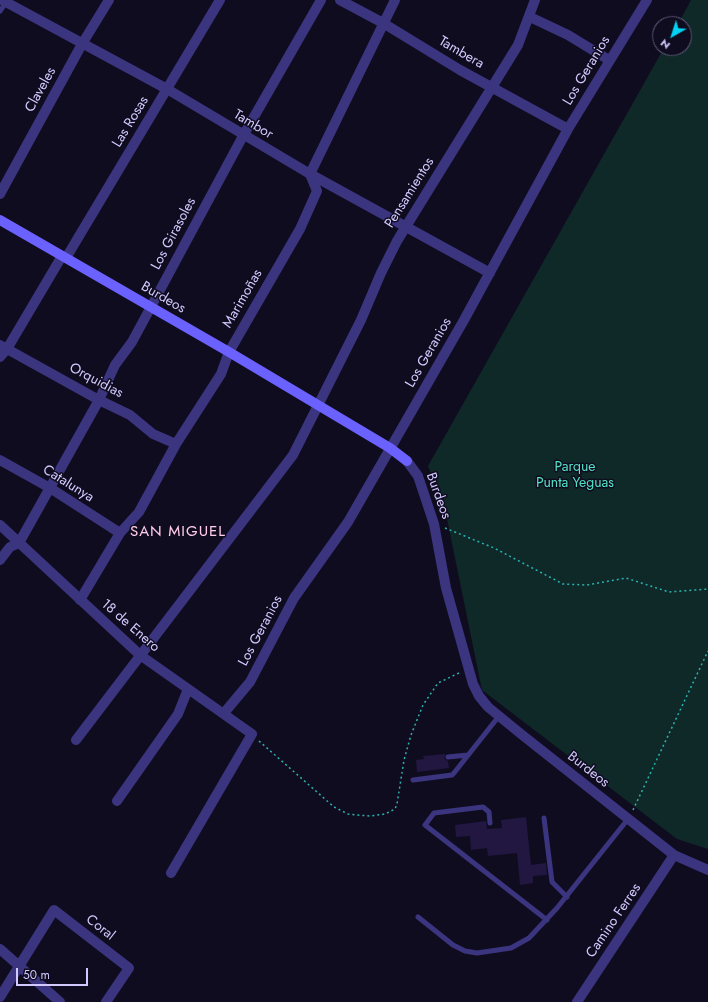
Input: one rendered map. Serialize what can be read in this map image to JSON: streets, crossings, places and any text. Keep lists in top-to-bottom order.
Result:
{
  "streets": {
    "street": [
      "Tambera",
      "Los Geranios",
      "Claveles",
      "Las Rosas",
      "Tambor",
      "Pensamientos",
      "Los Girasoles",
      "Burdeos",
      "Marimoñas",
      "Orquidias",
      "Catalunya",
      "18 de Enero",
      "Camino Ferres",
      "Coral"
    ]
  },
  "crossings": [
    ["Tambera", "Los Geranios"],
    ["Tambera", "Pensamientos"],
    ["Los Geranios", "Tambor"],
    ["Los Geranios", "Burdeos"],
    ["Los Geranios", "18 de Enero"],
    ["Claveles", "Tambor"],
    ["Las Rosas", "Tambor"],
    ["Las Rosas", "Burdeos"],
    ["Las Rosas", "Orquidias"],
    ["Tambor", "Pensamientos"],
    ["Tambor", "Los Girasoles"],
    ["Tambor", "Marimoñas"],
    ["Pensamientos", "Burdeos"],
    ["Pensamientos", "18 de Enero"],
    ["Los Girasoles", "Burdeos"],
    ["Los Girasoles", "Orquidias"],
    ["Los Girasoles", "Catalunya"],
    ["Los Girasoles", "18 de Enero"],
    ["Burdeos", "Marimoñas"],
    ["Burdeos", "Camino Ferres"],
    ["Marimoñas", "Orquidias"],
    ["Marimoñas", "Catalunya"],
    ["Marimoñas", "18 de Enero"]
  ],
  "districts": ["SAN MIGUEL"],
  "parks": ["Parque Punta Yeguas"],
  "scale_bar": "50 m",
  "north": "bottom left"
}
